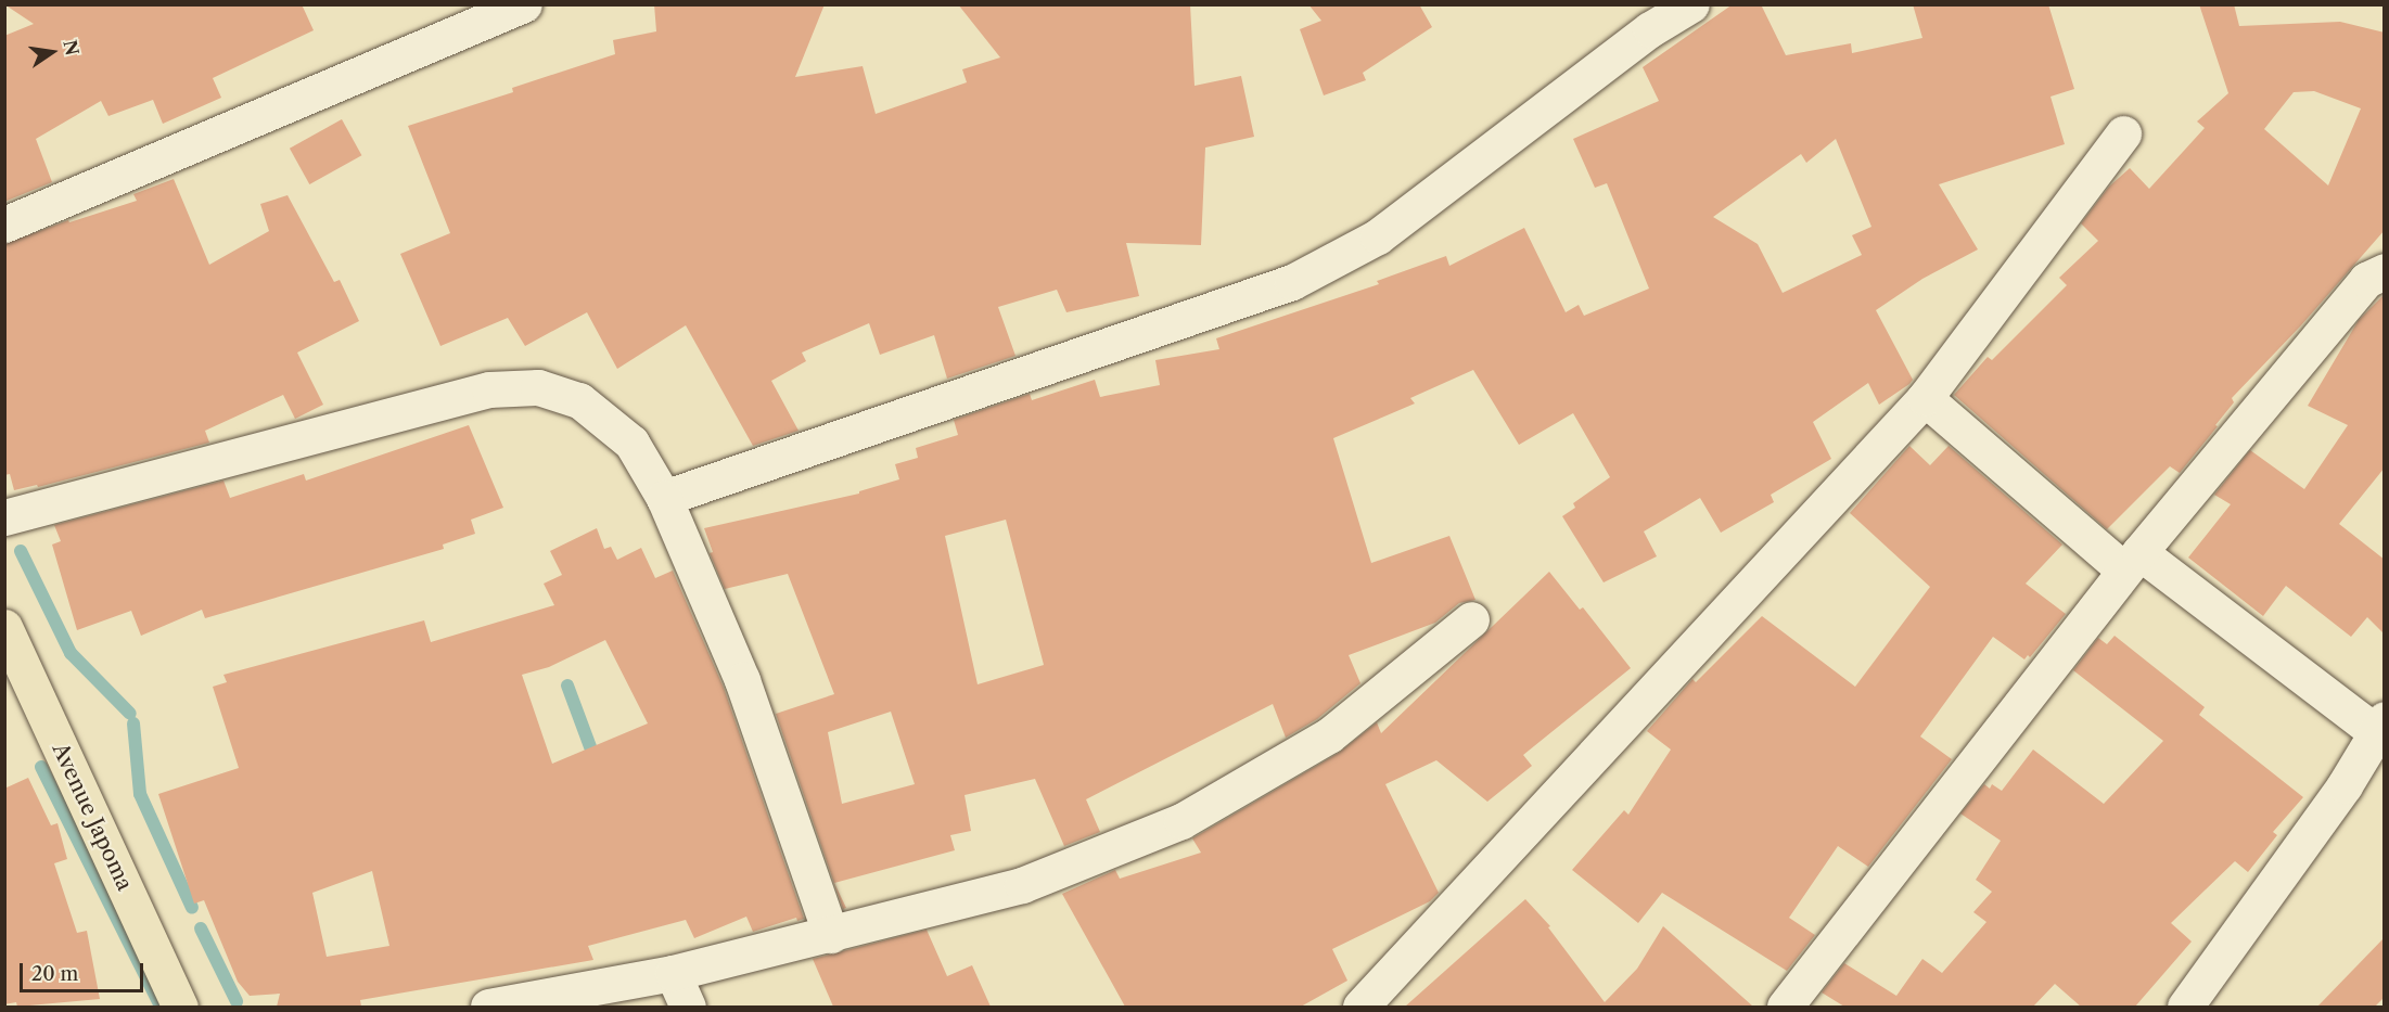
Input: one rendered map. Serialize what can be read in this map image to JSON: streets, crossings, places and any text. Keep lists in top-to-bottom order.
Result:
{
  "streets": {
    "main road": ["Avenue Japoma"]
  },
  "scale_bar": "20 m",
  "north": "right"
}
